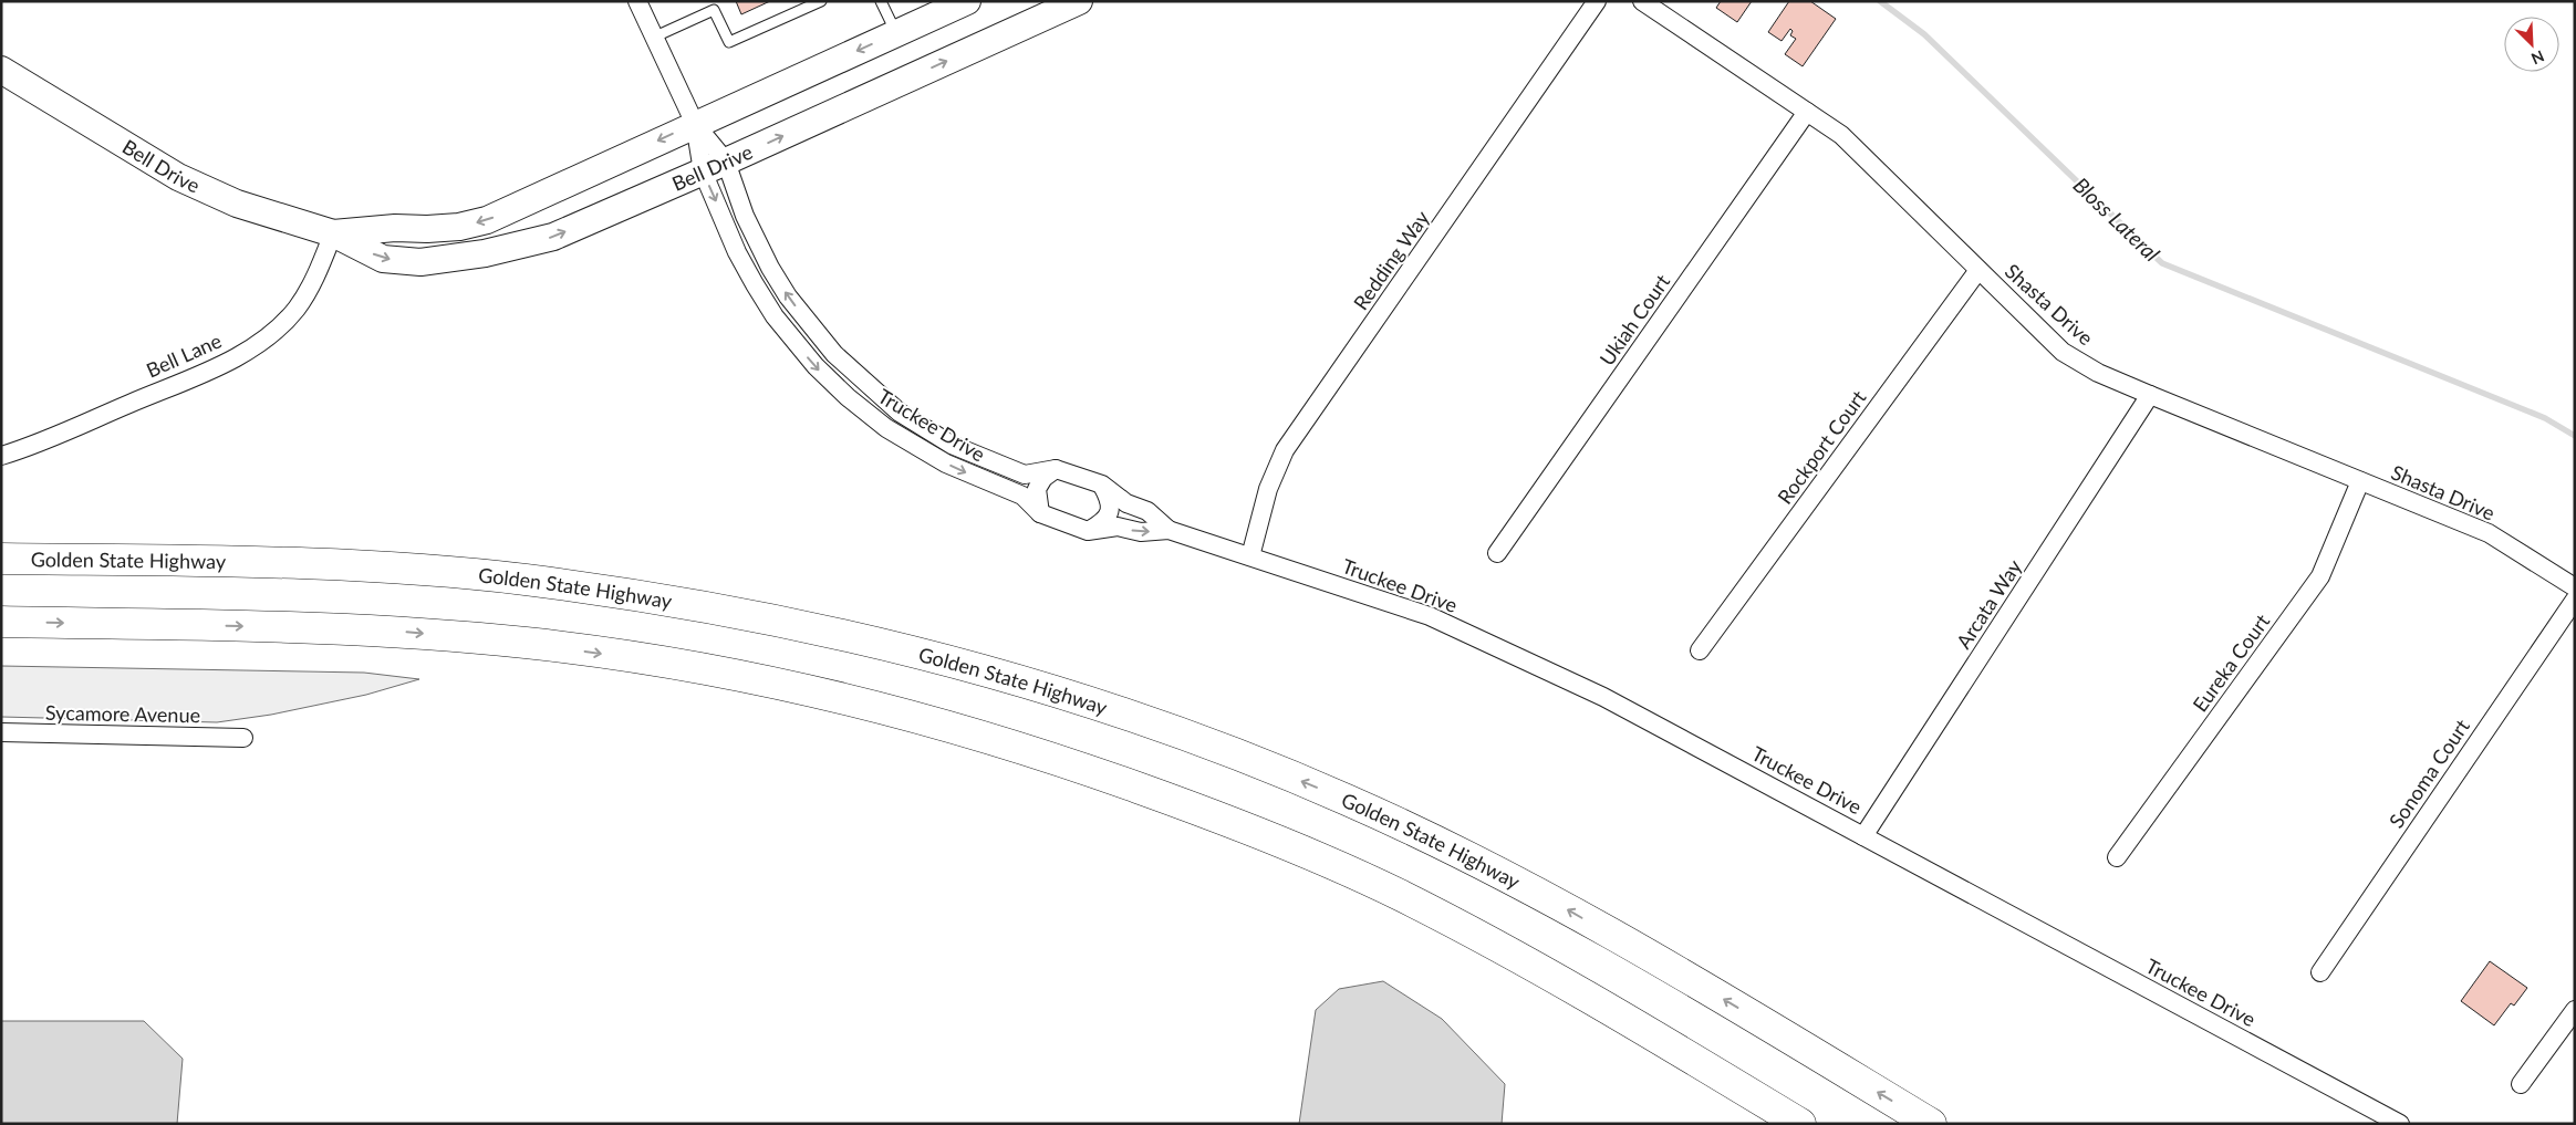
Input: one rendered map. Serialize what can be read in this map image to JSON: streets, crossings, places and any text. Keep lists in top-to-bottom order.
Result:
{
  "streets": {
    "highway": ["Golden State Highway"],
    "street": [
      "Bell Drive",
      "Redding Way",
      "Shasta Drive",
      "Ukiah Court",
      "Bell Lane",
      "Truckee Drive",
      "Rockport Court",
      "Arcata Way",
      "Eureka Court",
      "Sycamore Avenue",
      "Sonoma Court"
    ]
  },
  "crossings": [
    ["Bell Drive", "Bell Lane"],
    ["Bell Drive", "Truckee Drive"],
    ["Redding Way", "Truckee Drive"],
    ["Shasta Drive", "Ukiah Court"],
    ["Shasta Drive", "Rockport Court"],
    ["Shasta Drive", "Arcata Way"],
    ["Shasta Drive", "Eureka Court"],
    ["Truckee Drive", "Arcata Way"]
  ],
  "water": ["Bloss Lateral"],
  "north": "bottom right"
}
